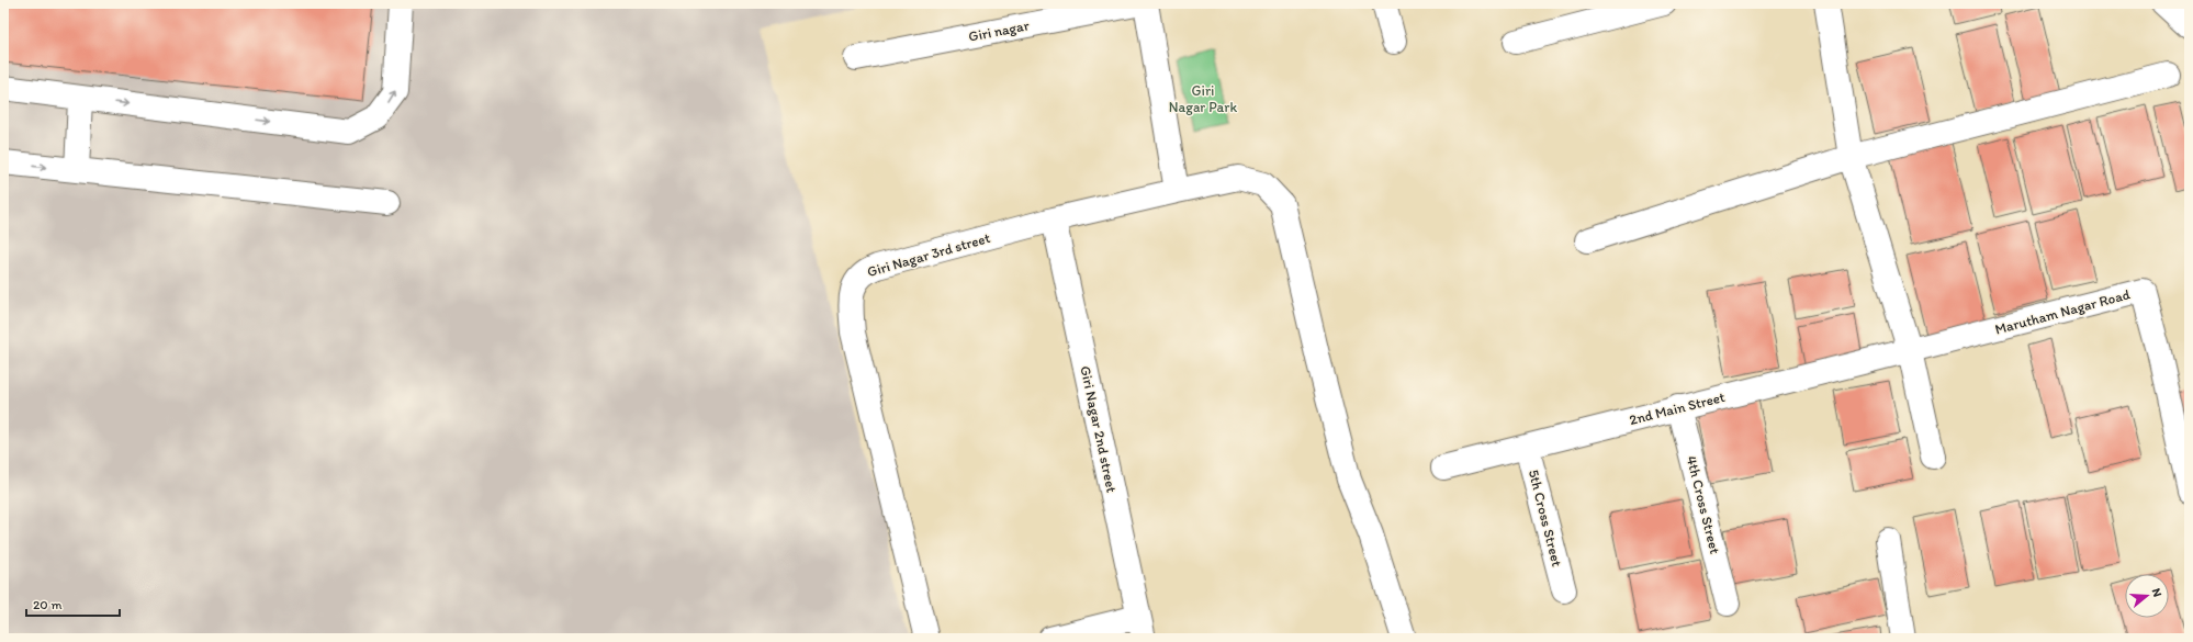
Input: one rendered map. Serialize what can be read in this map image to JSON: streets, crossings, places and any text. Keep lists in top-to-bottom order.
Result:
{
  "streets": {
    "street": [
      "Giri nagar",
      "Giri Nagar 3rd street",
      "Marutham Nagar Road",
      "2nd Main Street",
      "Giri Nagar 2nd street",
      "4th Cross Street",
      "5th Cross Street"
    ]
  },
  "crossings": [
    ["Giri Nagar 3rd street", "Giri Nagar 2nd street"],
    ["Marutham Nagar Road", "2nd Main Street"],
    ["2nd Main Street", "4th Cross Street"],
    ["2nd Main Street", "5th Cross Street"]
  ],
  "parks": ["Giri Nagar Park"],
  "scale_bar": "20 m",
  "north": "right"
}
